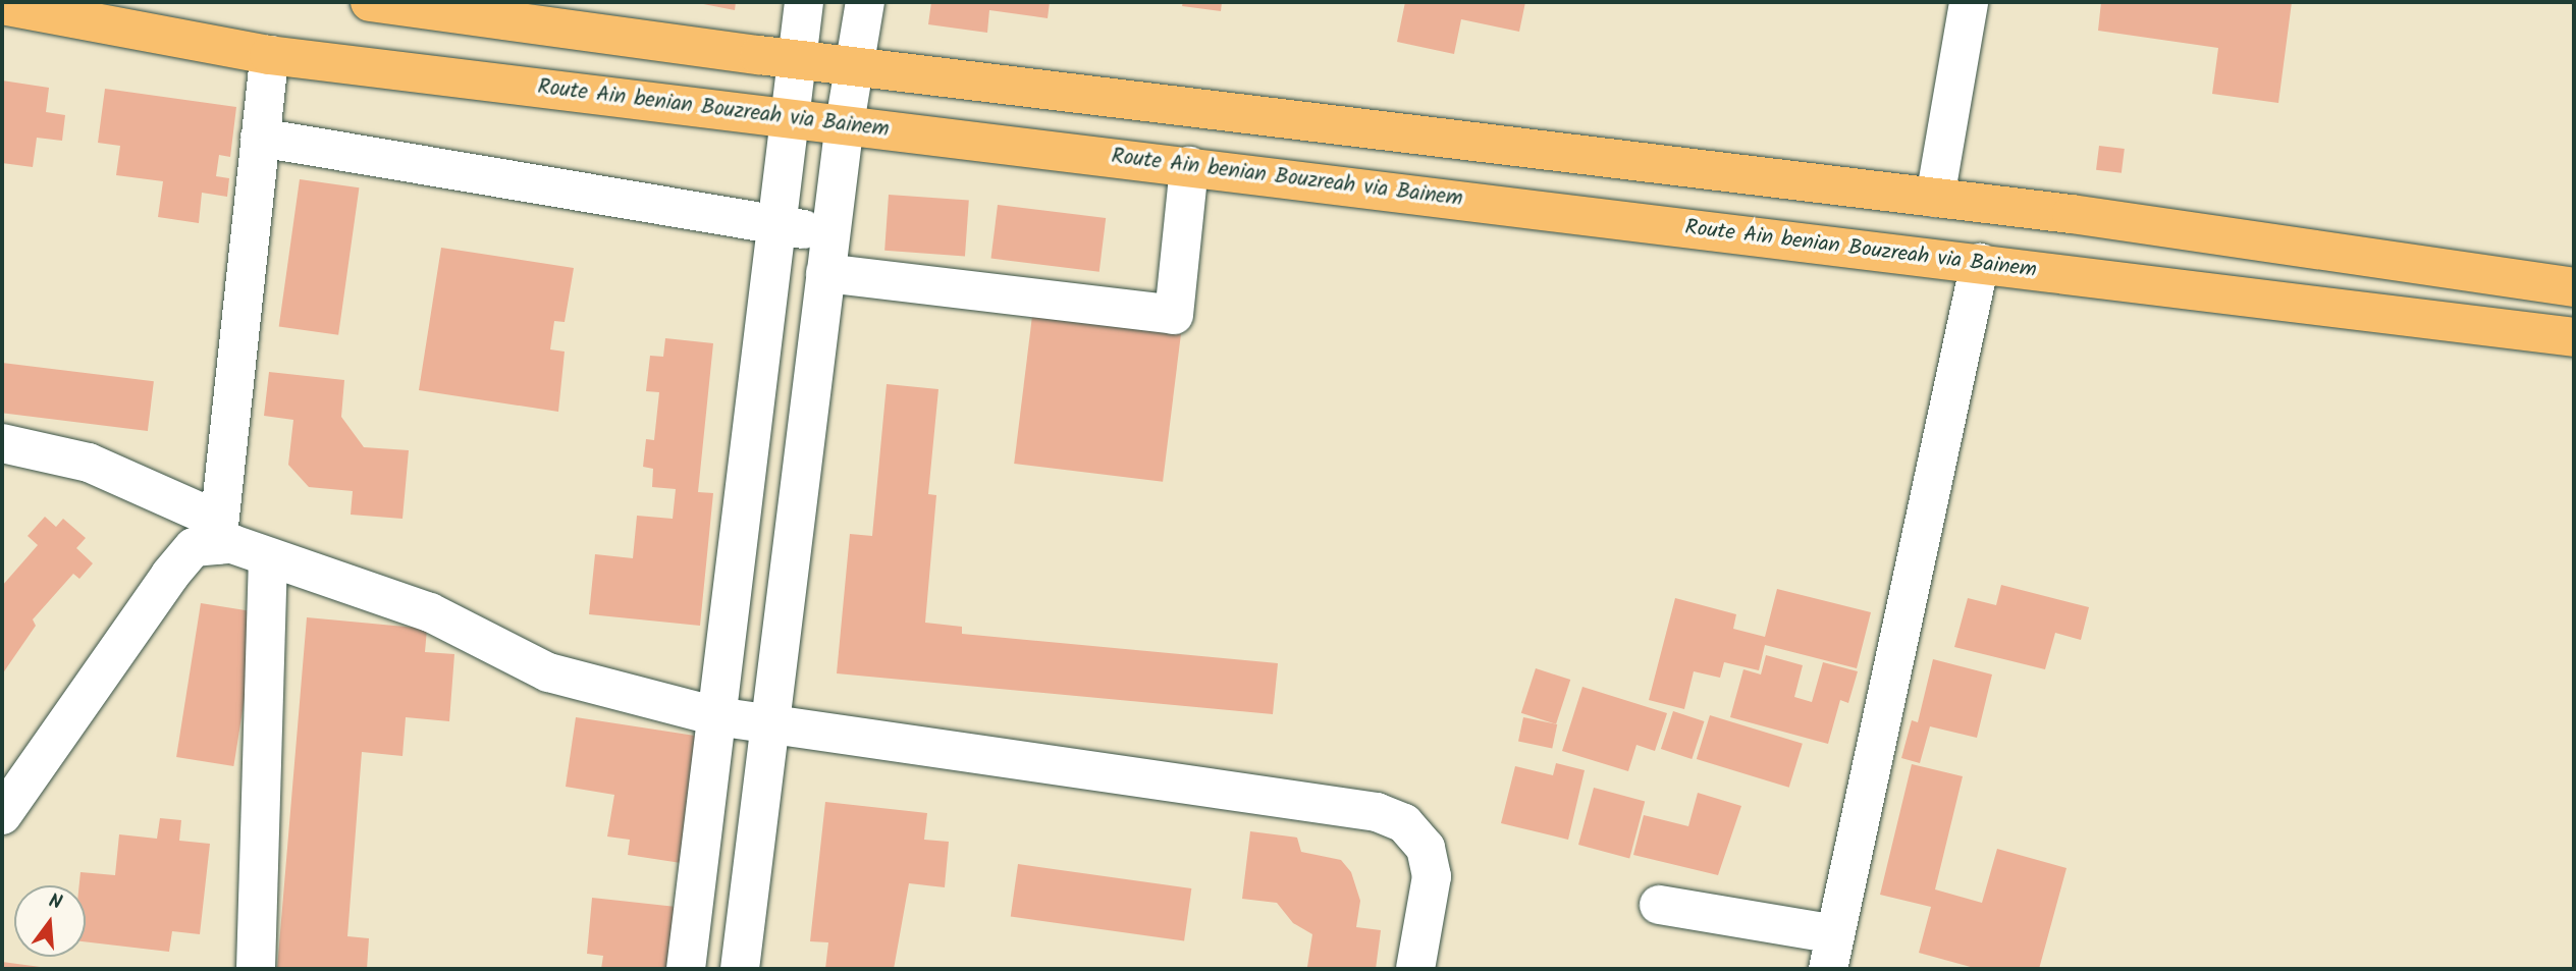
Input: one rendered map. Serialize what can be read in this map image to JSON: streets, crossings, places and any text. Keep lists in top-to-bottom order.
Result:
{
  "streets": {
    "main road": ["Route Ain benian Bouzreah via Bainem"]
  },
  "north": "top"
}
